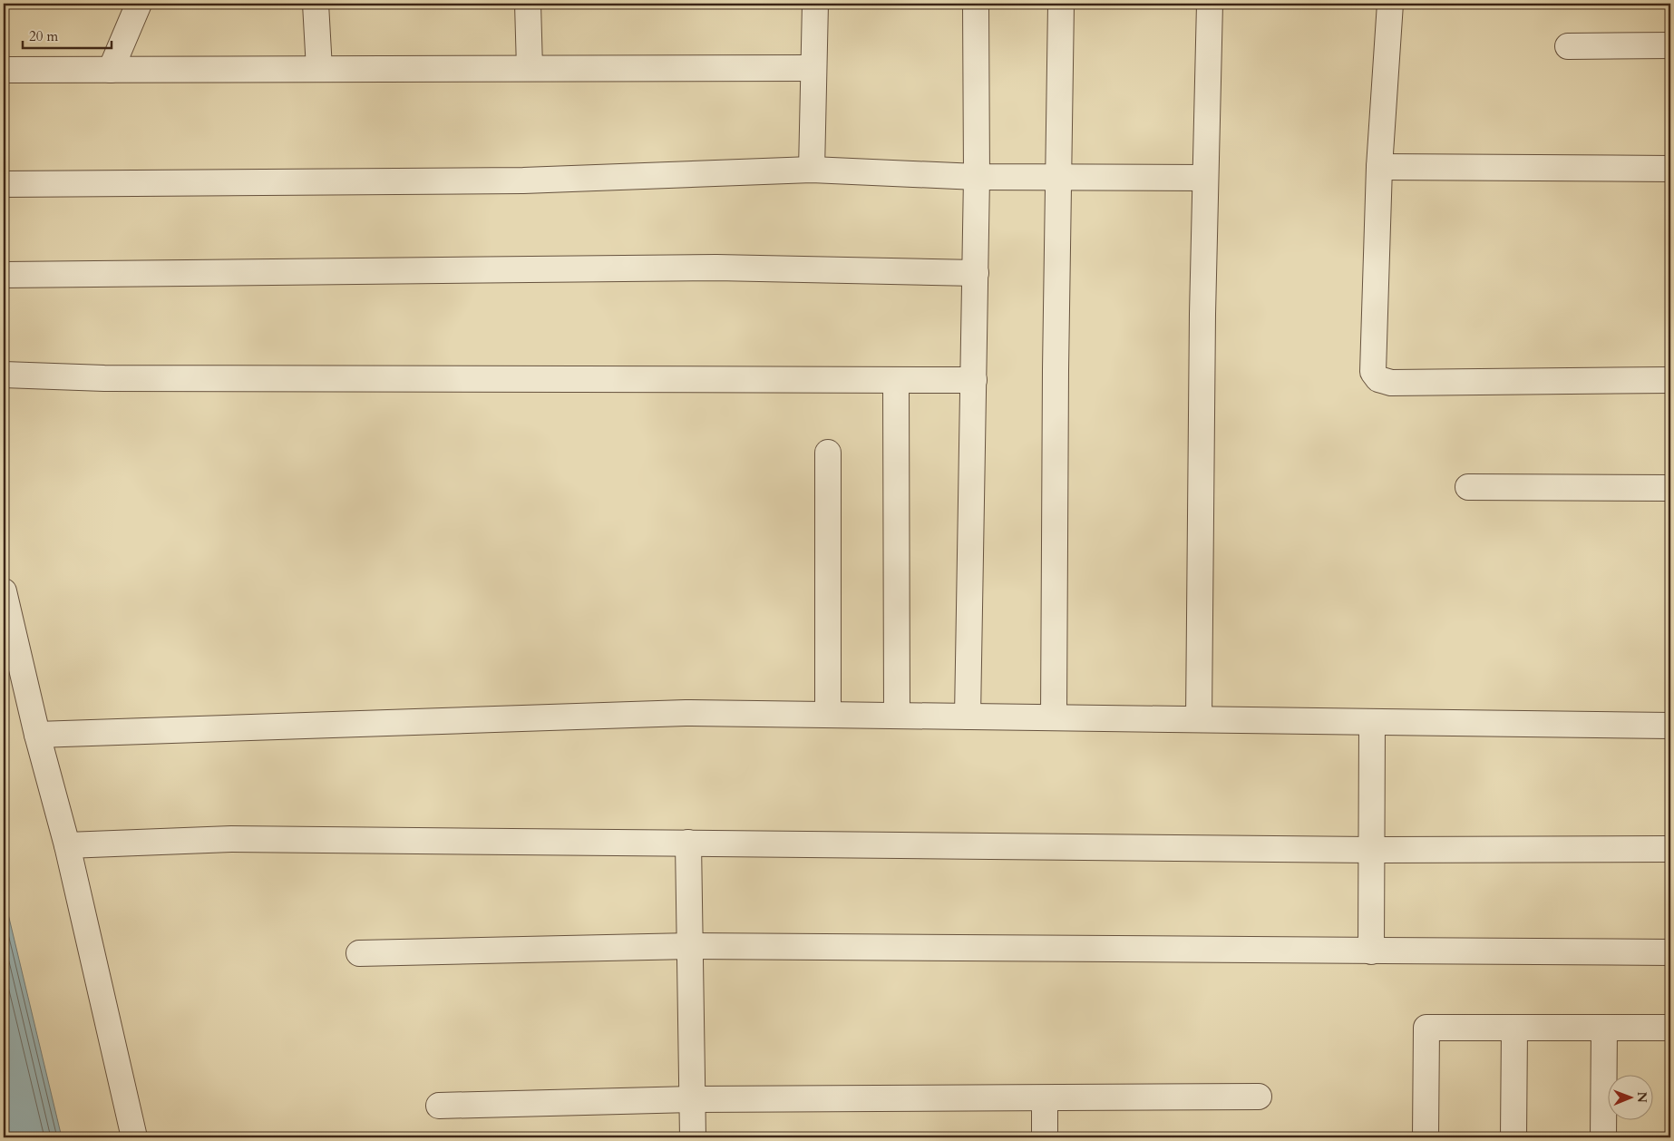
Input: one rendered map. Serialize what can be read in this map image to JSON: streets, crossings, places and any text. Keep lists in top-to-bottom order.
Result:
{
  "scale_bar": "20 m",
  "north": "right"
}
